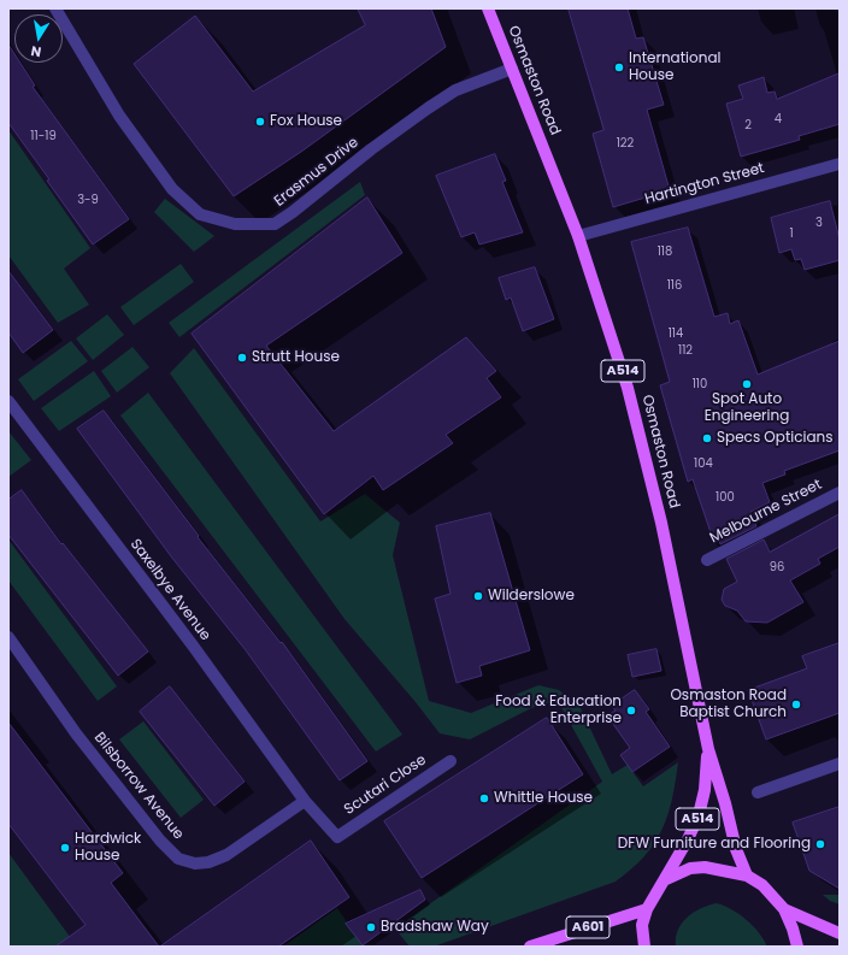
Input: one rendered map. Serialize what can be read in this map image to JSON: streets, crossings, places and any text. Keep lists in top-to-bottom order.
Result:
{
  "streets": {
    "main road": ["Osmaston Road", "A514", "A601"],
    "street": [
      "Erasmus Drive",
      "Hartington Street",
      "Melbourne Street",
      "Saxelbye Avenue",
      "Scutari Close",
      "Bilsborrow Avenue"
    ]
  },
  "crossings": [
    ["Osmaston Road", "Erasmus Drive"],
    ["Osmaston Road", "Hartington Street"],
    ["Osmaston Road", "A601"],
    ["Saxelbye Avenue", "Scutari Close"],
    ["Saxelbye Avenue", "Bilsborrow Avenue"]
  ],
  "places": [
    "International House",
    "Fox House",
    "Strutt House",
    "Spot Auto Engineering",
    "Specs Opticians",
    "Wilderslowe",
    "Osmaston Road Baptist Church",
    "Food & Education Enterprise",
    "Whittle House",
    "DFW Furniture and Flooring",
    "Hardwick House",
    "Bradshaw Way"
  ],
  "house_numbers": [
    "4",
    "2",
    "11-19",
    "122",
    "3-9",
    "3",
    "1",
    "118",
    "116",
    "114",
    "112",
    "110",
    "104",
    "100",
    "96"
  ],
  "north": "bottom"
}
